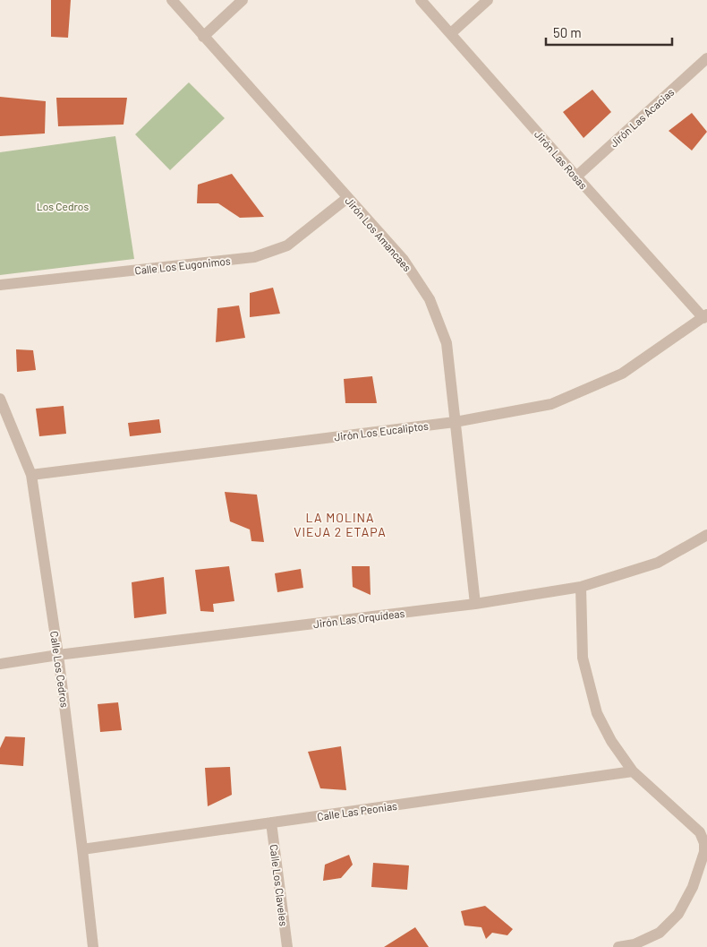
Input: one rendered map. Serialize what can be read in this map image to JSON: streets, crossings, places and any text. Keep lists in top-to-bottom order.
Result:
{
  "streets": {
    "street": [
      "Jirón Las Acacias",
      "Jirón Las Rosas",
      "Jirón Los Amancaes",
      "Calle Los Eugonimos",
      "Jirón Los Eucaliptos",
      "Jirón Las Orquídeas",
      "Calle Los Cedros",
      "Calle Las Peonias",
      "Calle Los Claveles"
    ]
  },
  "crossings": [
    ["Jirón Las Acacias", "Jirón Las Rosas"],
    ["Jirón Las Rosas", "Jirón Los Eucaliptos"],
    ["Jirón Los Amancaes", "Calle Los Eugonimos"],
    ["Jirón Los Amancaes", "Jirón Los Eucaliptos"],
    ["Jirón Los Amancaes", "Jirón Las Orquídeas"],
    ["Jirón Los Eucaliptos", "Calle Los Cedros"],
    ["Jirón Las Orquídeas", "Calle Los Cedros"],
    ["Calle Los Cedros", "Calle Las Peonias"],
    ["Calle Las Peonias", "Calle Los Claveles"]
  ],
  "districts": ["LA MOLINA VIEJA 2 ETAPA"],
  "parks": ["Los Cedros"],
  "scale_bar": "50 m"
}
